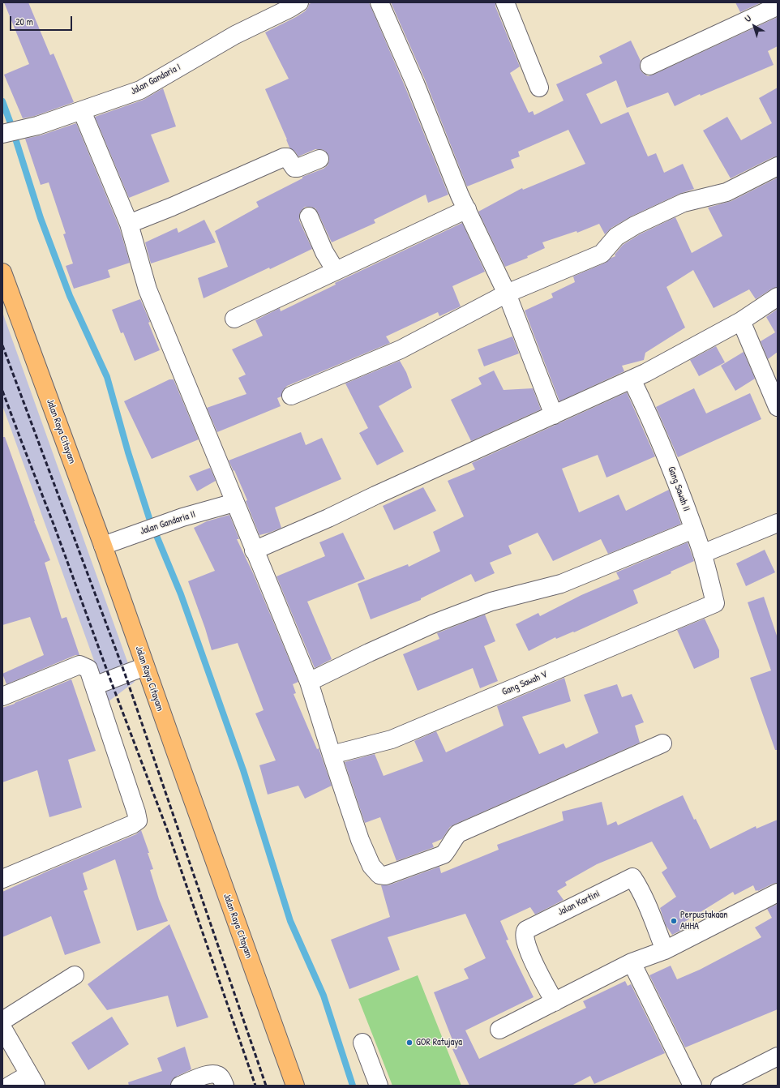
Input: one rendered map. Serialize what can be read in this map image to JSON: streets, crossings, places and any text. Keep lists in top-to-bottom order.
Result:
{
  "streets": {
    "main road": ["Jalan Raya Citayam"],
    "street": [
      "Jalan Gandaria I",
      "Gang Sawah II",
      "Jalan Gandaria II",
      "Gang Sawah V",
      "Jalan Kartini"
    ]
  },
  "crossings": [
    ["Jalan Raya Citayam", "Jalan Gandaria II"],
    ["Gang Sawah II", "Gang Sawah V"]
  ],
  "places": ["Perpustakaan AHHA", "GOR Ratujaya"],
  "scale_bar": "20 m",
  "north": "top left"
}
